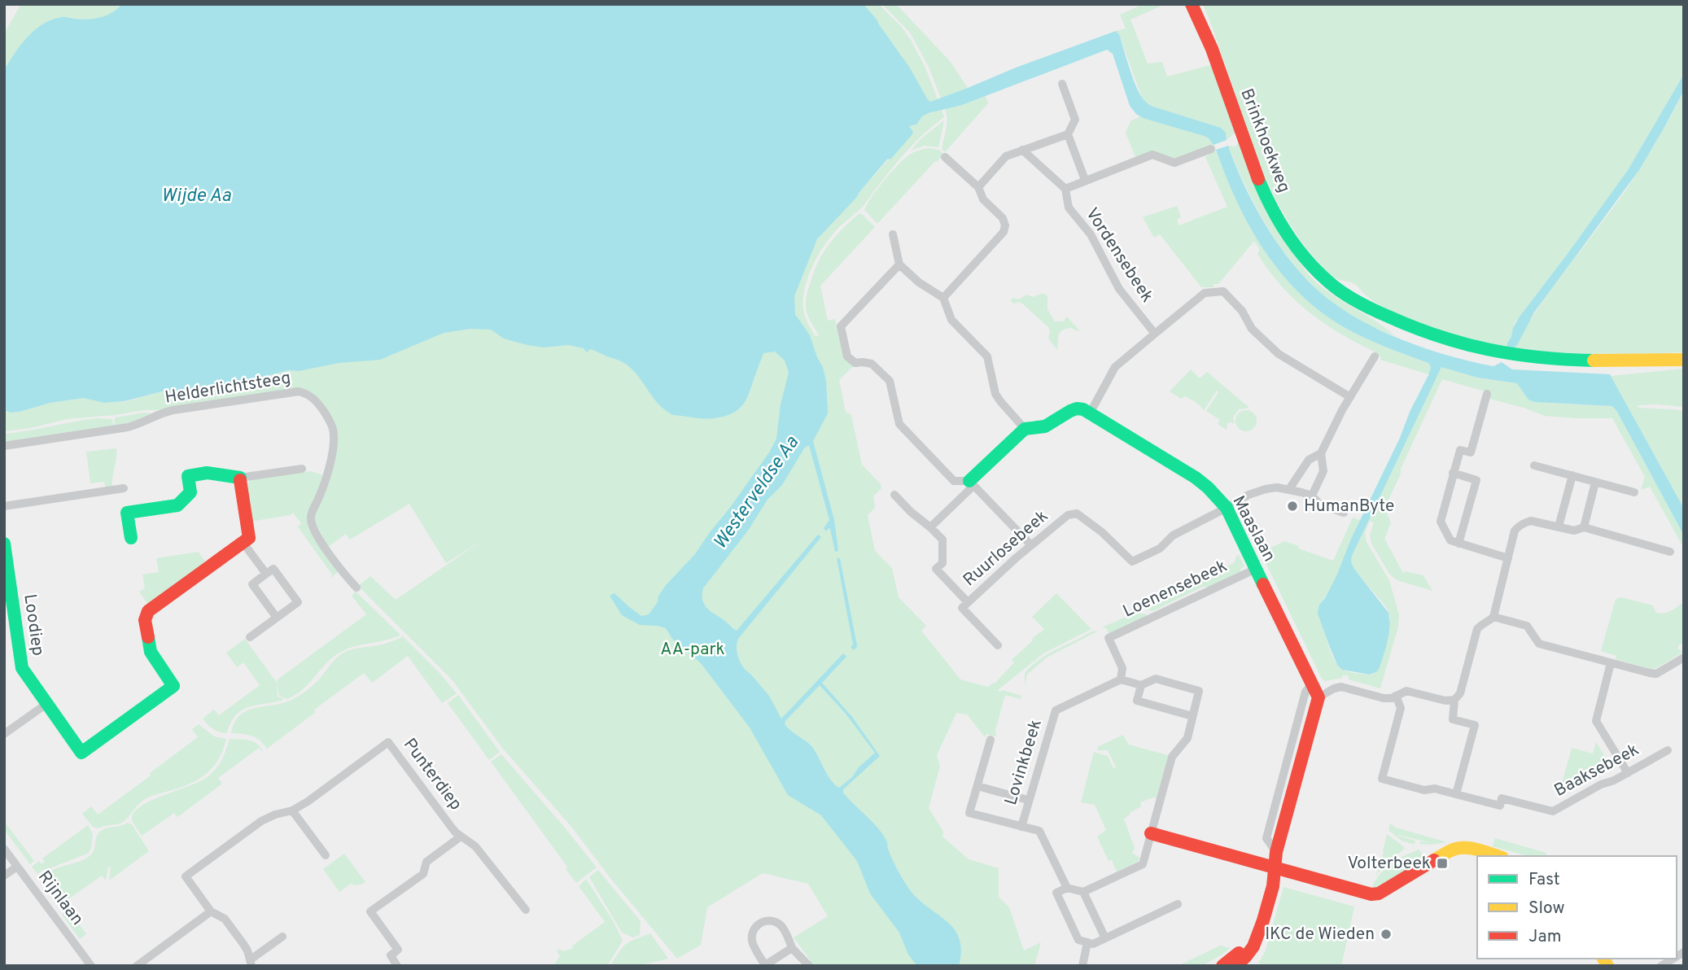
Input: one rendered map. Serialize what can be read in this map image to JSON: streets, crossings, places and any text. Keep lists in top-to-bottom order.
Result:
{
  "streets": {
    "street": [
      "Brinkhoekweg",
      "Vordensebeek",
      "Helderlichtsteeg",
      "Maaslaan",
      "Ruurlosebeek",
      "Loenensebeek",
      "Loodiep",
      "Lovinkbeek",
      "Baaksebeek",
      "Punterdiep",
      "Rijnlaan"
    ]
  },
  "crossings": [
    ["Maaslaan", "Ruurlosebeek"],
    ["Maaslaan", "Loenensebeek"],
    ["Loenensebeek", "Lovinkbeek"]
  ],
  "water": ["Wijde Aa", "Westerveldse Aa"],
  "parks": ["AA-park"],
  "places": {
    "other": ["HumanByte", "IKC de Wieden"],
    "transit": ["Volterbeek"]
  },
  "legend": ["Fast", "Slow", "Jam"]
}
